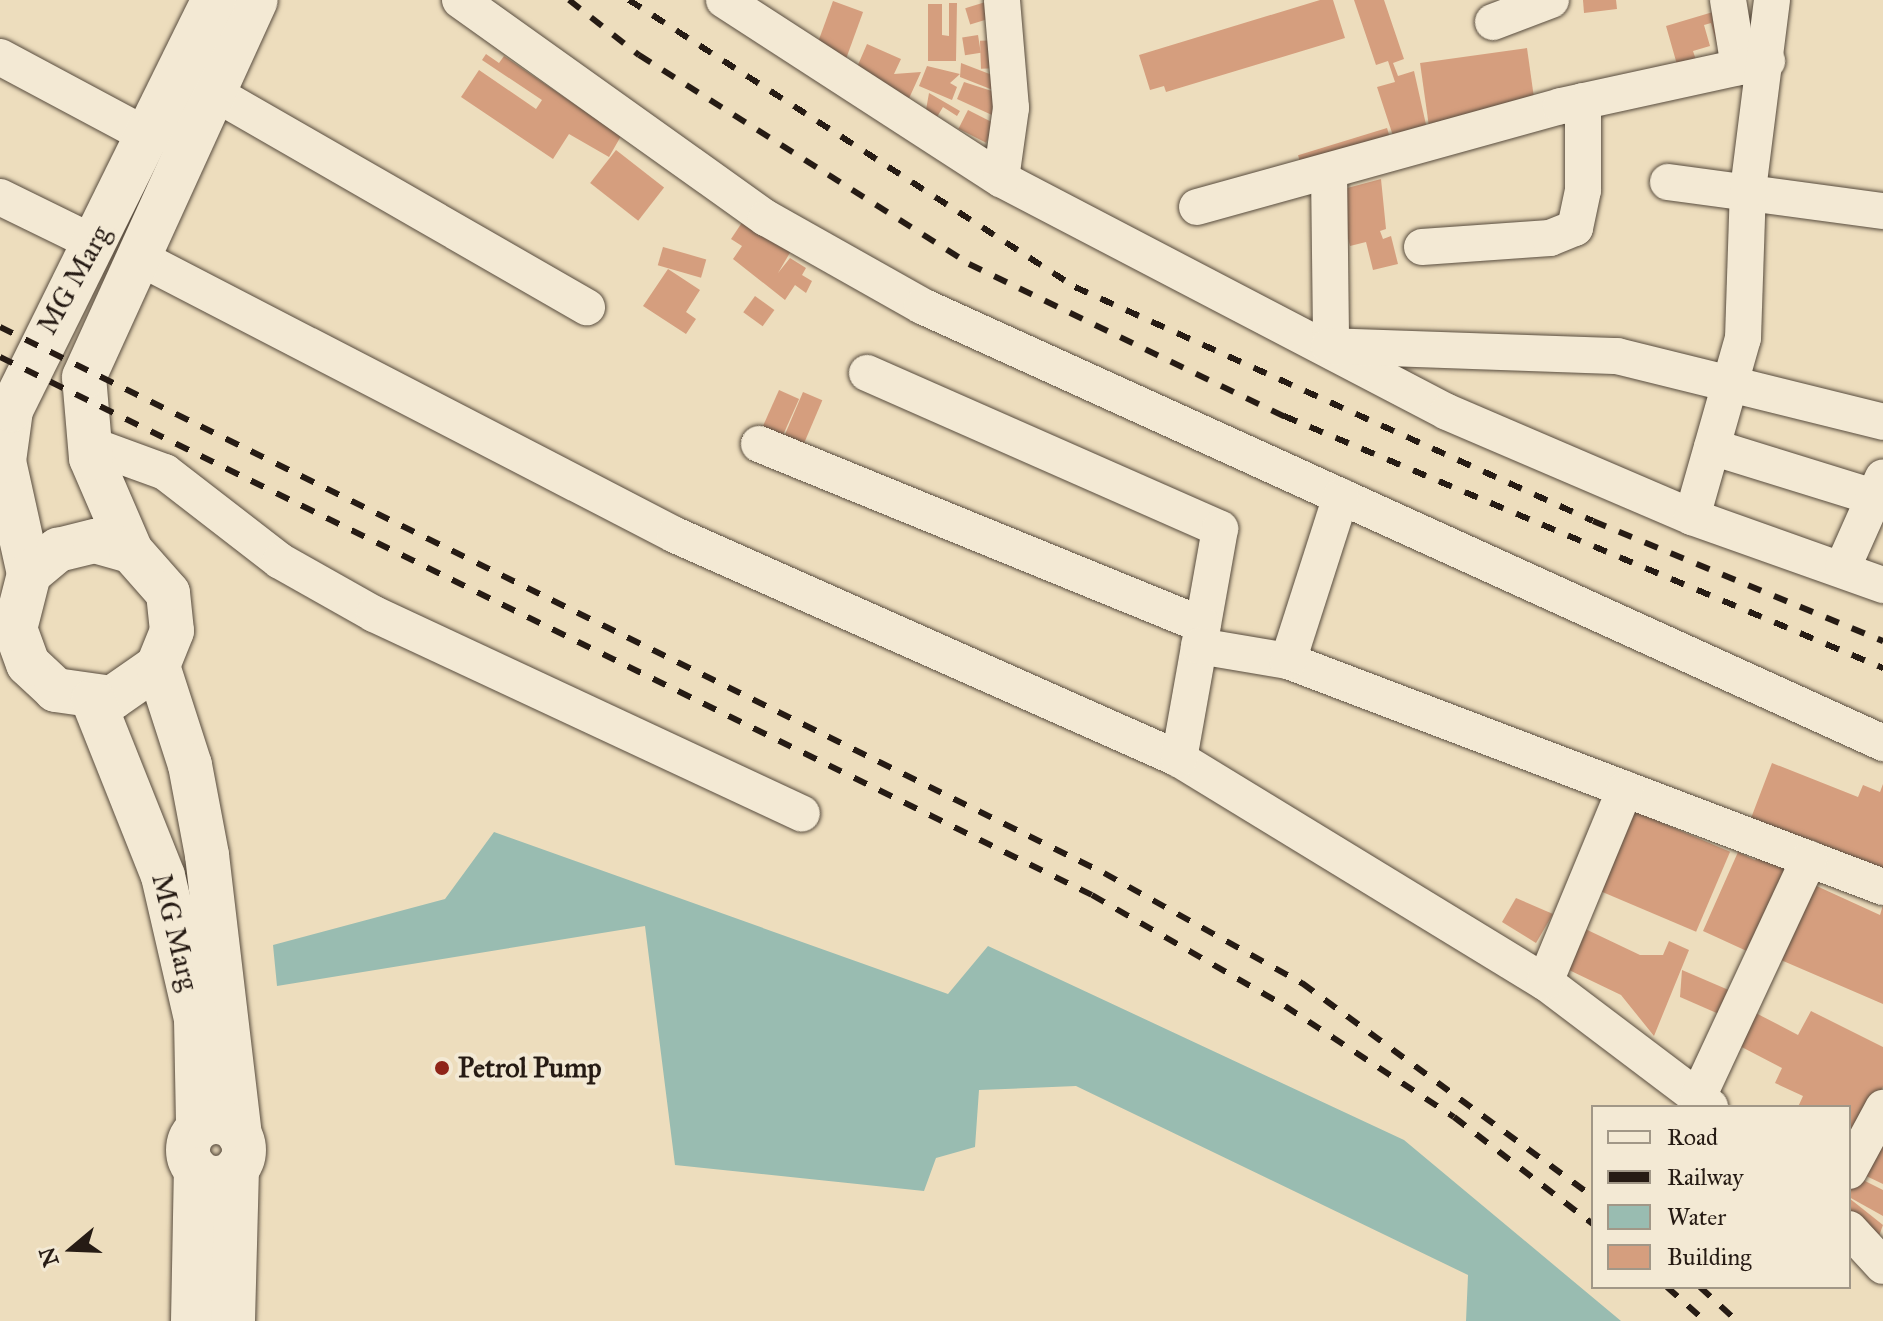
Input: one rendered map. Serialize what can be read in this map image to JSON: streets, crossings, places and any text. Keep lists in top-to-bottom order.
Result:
{
  "streets": {
    "main road": ["MG Marg"]
  },
  "places": ["Petrol Pump"],
  "legend": [
    "Road",
    "Railway",
    "Water",
    "Building"
  ],
  "north": "left"
}
